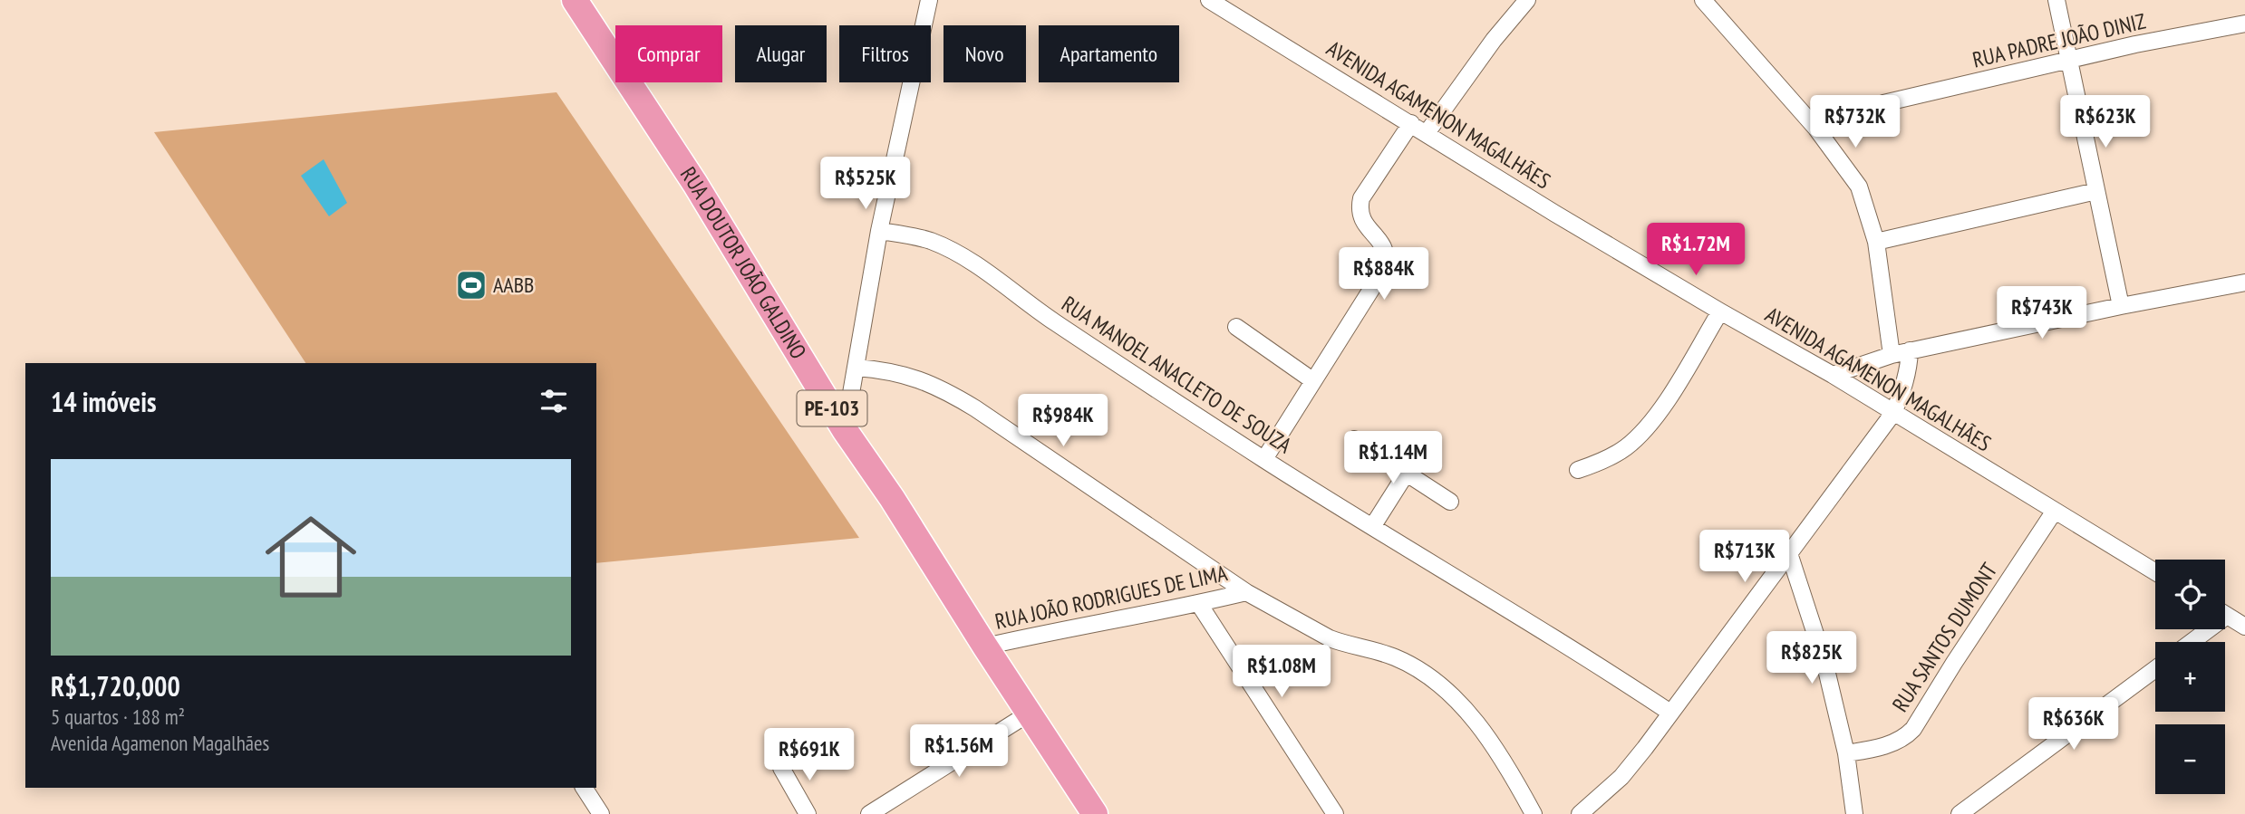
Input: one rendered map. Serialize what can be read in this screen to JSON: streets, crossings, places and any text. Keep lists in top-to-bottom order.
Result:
{
  "streets": {
    "main road": ["RUA DOUTOR JOÃO GALDINO", "PE-103"],
    "street": [
      "RUA PADRE JOÃO DINIZ",
      "AVENIDA AGAMENON MAGALHÃES",
      "RUA MANOEL ANACLETO DE SOUZA",
      "RUA JOÃO RODRIGUES DE LIMA",
      "RUA SANTOS DUMONT"
    ]
  },
  "crossings": [
    ["AVENIDA AGAMENON MAGALHÃES", "RUA SANTOS DUMONT"],
    ["RUA DOUTOR JOÃO GALDINO", "RUA JOÃO RODRIGUES DE LIMA"]
  ],
  "places": {
    "sports": ["AABB"]
  },
  "page": {
    "chip": [
      "Comprar",
      "Alugar",
      "Filtros",
      "Novo",
      "Apartamento"
    ],
    "price": [
      "R$732K",
      "R$623K",
      "R$525K",
      "R$1.72M",
      "R$884K",
      "R$743K",
      "R$984K",
      "R$1.14M",
      "R$713K",
      "R$825K",
      "R$1.08M",
      "R$636K",
      "R$1.56M",
      "R$691K"
    ],
    "heading": "14 imóveis",
    "list": [
      {
        "name": "R$1,720,000",
        "note": "5 quartos · 188 m² · Avenida Agamenon Magalhães"
      }
    ],
    "map_buttons": ["+", "−"]
  }
}
